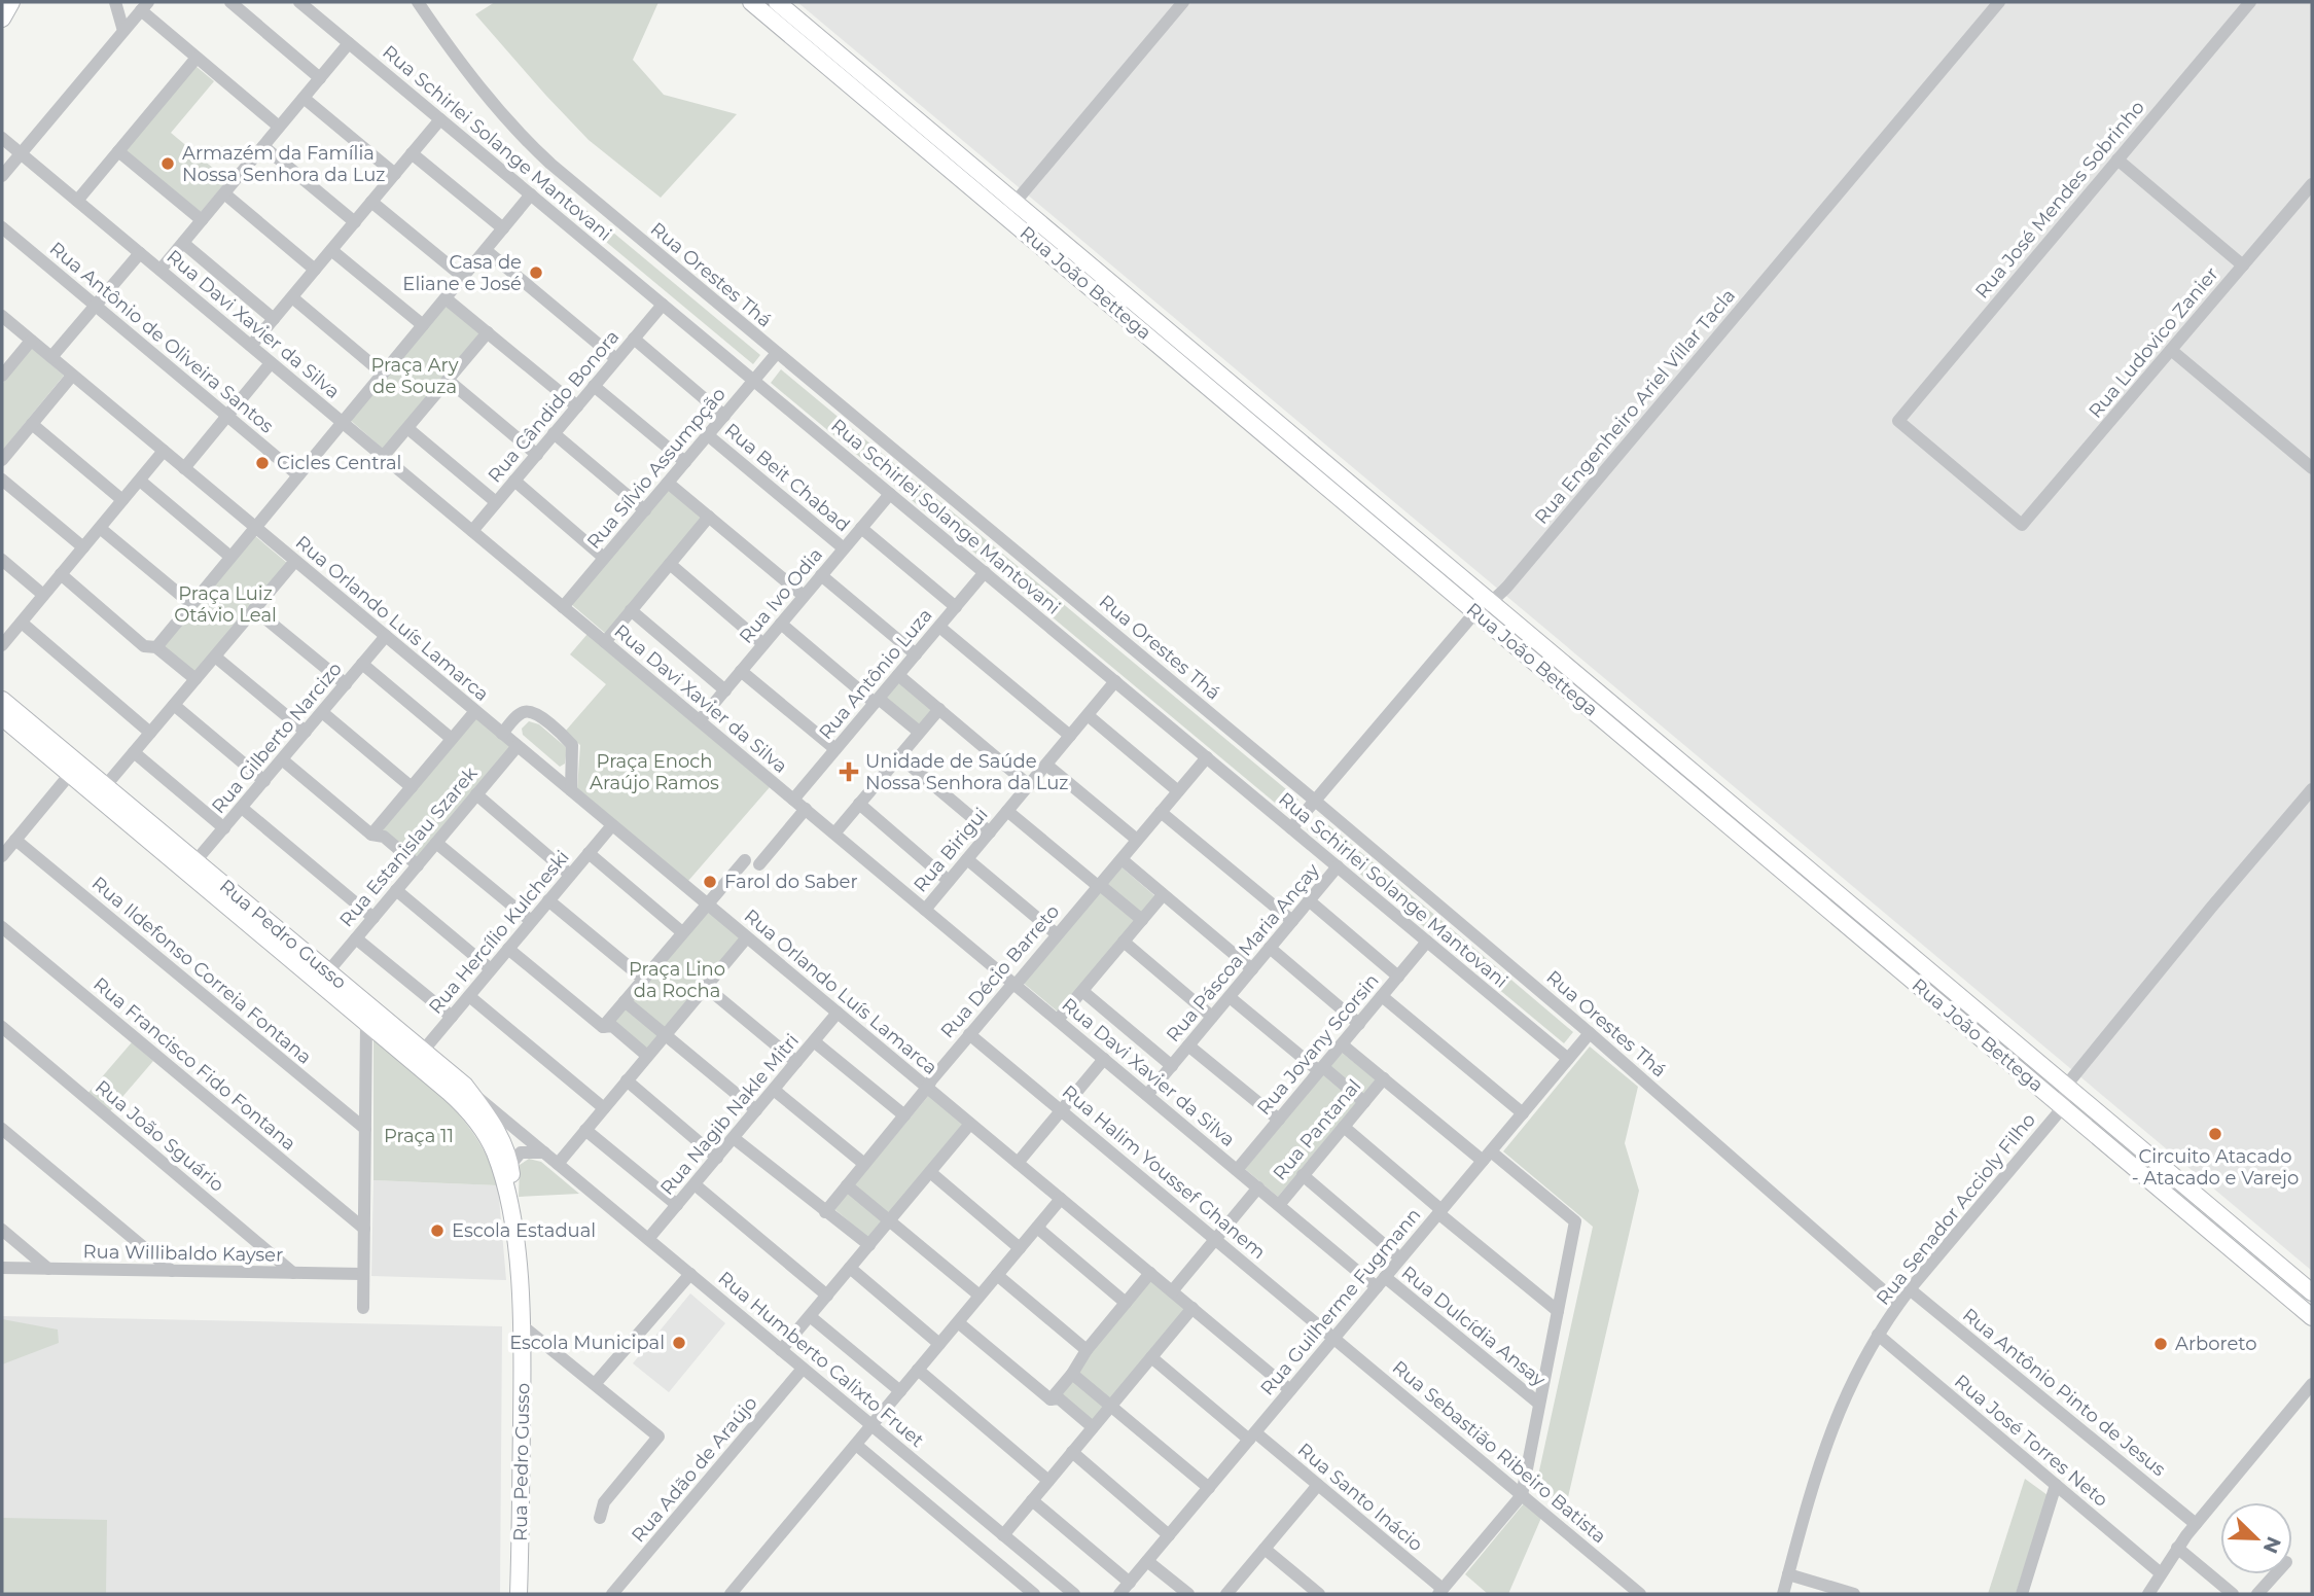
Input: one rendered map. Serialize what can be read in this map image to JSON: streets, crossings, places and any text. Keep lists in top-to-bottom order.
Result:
{
  "streets": {
    "main road": ["Rua João Bettega", "Rua Pedro Gusso"],
    "street": [
      "Rua Schirlei Solange Mantovani",
      "Rua José Mendes Sobrinho",
      "Rua Orestes Thá",
      "Rua Davi Xavier da Silva",
      "Rua Antônio de Oliveira Santos",
      "Rua Ludovico Zanier",
      "Rua Cândido Bonora",
      "Rua Engenheiro Ariel Villar Tacla",
      "Rua Sílvio Assumpção",
      "Rua Beit Chabad",
      "Rua Ivo Odia",
      "Rua Orlando Luís Lamarca",
      "Rua Antônio Luza",
      "Rua Gilberto Narcizo",
      "Rua Estanislau Szarek",
      "Rua Birigui",
      "Rua Hercílio Kulcheski",
      "Rua Páscoa Maria Ançay",
      "Rua Ildefonso Correia Fontana",
      "Rua Décio Barreto",
      "Rua Jovany Scorsin",
      "Rua Francisco Fido Fontana",
      "Rua Nagib Nakle Mitri",
      "Rua Pantanal",
      "Rua João Sguário",
      "Rua Halim Youssef Ghanem",
      "Rua Senador Accioly Filho",
      "Rua Willibaldo Kayser",
      "Rua Guilherme Fugmann",
      "Rua Dulcídia Ansay",
      "Rua Humberto Calixto Fruet",
      "Rua Antônio Pinto de Jesus",
      "Rua José Torres Neto",
      "Rua Sebastião Ribeiro Batista",
      "Rua Adão de Araújo",
      "Rua Santo Inácio"
    ]
  },
  "crossings": [
    ["Rua Schirlei Solange Mantovani", "Rua Cândido Bonora"],
    ["Rua Schirlei Solange Mantovani", "Rua Engenheiro Ariel Villar Tacla"],
    ["Rua Schirlei Solange Mantovani", "Rua Sílvio Assumpção"],
    ["Rua Schirlei Solange Mantovani", "Rua Ivo Odia"],
    ["Rua Schirlei Solange Mantovani", "Rua Antônio Luza"],
    ["Rua Schirlei Solange Mantovani", "Rua Birigui"],
    ["Rua Schirlei Solange Mantovani", "Rua Páscoa Maria Ançay"],
    ["Rua Schirlei Solange Mantovani", "Rua Décio Barreto"],
    ["Rua Schirlei Solange Mantovani", "Rua Jovany Scorsin"],
    ["Rua Schirlei Solange Mantovani", "Rua Guilherme Fugmann"],
    ["Rua José Mendes Sobrinho", "Rua Ludovico Zanier"],
    ["Rua Orestes Thá", "Rua Engenheiro Ariel Villar Tacla"],
    ["Rua Orestes Thá", "Rua Sílvio Assumpção"],
    ["Rua Orestes Thá", "Rua Senador Accioly Filho"],
    ["Rua Orestes Thá", "Rua Guilherme Fugmann"],
    ["Rua João Bettega", "Rua Engenheiro Ariel Villar Tacla"],
    ["Rua João Bettega", "Rua Senador Accioly Filho"],
    ["Rua Davi Xavier da Silva", "Rua Cândido Bonora"],
    ["Rua Davi Xavier da Silva", "Rua Sílvio Assumpção"],
    ["Rua Davi Xavier da Silva", "Rua Ivo Odia"],
    ["Rua Davi Xavier da Silva", "Rua Antônio Luza"],
    ["Rua Davi Xavier da Silva", "Rua Birigui"],
    ["Rua Davi Xavier da Silva", "Rua Páscoa Maria Ançay"],
    ["Rua Davi Xavier da Silva", "Rua Décio Barreto"],
    ["Rua Davi Xavier da Silva", "Rua Jovany Scorsin"],
    ["Rua Davi Xavier da Silva", "Rua Pantanal"],
    ["Rua Davi Xavier da Silva", "Rua Guilherme Fugmann"],
    ["Rua Davi Xavier da Silva", "Rua Dulcídia Ansay"],
    ["Rua Sílvio Assumpção", "Rua Beit Chabad"],
    ["Rua Beit Chabad", "Rua Ivo Odia"],
    ["Rua Orlando Luís Lamarca", "Rua Gilberto Narcizo"],
    ["Rua Orlando Luís Lamarca", "Rua Estanislau Szarek"],
    ["Rua Orlando Luís Lamarca", "Rua Hercílio Kulcheski"],
    ["Rua Orlando Luís Lamarca", "Rua Décio Barreto"],
    ["Rua Orlando Luís Lamarca", "Rua Nagib Nakle Mitri"],
    ["Rua Orlando Luís Lamarca", "Rua Guilherme Fugmann"],
    ["Rua Gilberto Narcizo", "Rua Pedro Gusso"],
    ["Rua Estanislau Szarek", "Rua Pedro Gusso"],
    ["Rua Hercílio Kulcheski", "Rua Pedro Gusso"],
    ["Rua Pedro Gusso", "Rua Humberto Calixto Fruet"],
    ["Rua Décio Barreto", "Rua Halim Youssef Ghanem"],
    ["Rua Nagib Nakle Mitri", "Rua Humberto Calixto Fruet"],
    ["Rua João Sguário", "Rua Willibaldo Kayser"],
    ["Rua Halim Youssef Ghanem", "Rua Guilherme Fugmann"],
    ["Rua Halim Youssef Ghanem", "Rua Sebastião Ribeiro Batista"],
    ["Rua Senador Accioly Filho", "Rua Antônio Pinto de Jesus"],
    ["Rua Senador Accioly Filho", "Rua José Torres Neto"],
    ["Rua Guilherme Fugmann", "Rua Dulcídia Ansay"],
    ["Rua Guilherme Fugmann", "Rua Sebastião Ribeiro Batista"],
    ["Rua Guilherme Fugmann", "Rua Santo Inácio"],
    ["Rua Humberto Calixto Fruet", "Rua Adão de Araújo"]
  ],
  "parks": [
    "Praça Ary de Souza",
    "Praça Luiz Otávio Leal",
    "Praça Enoch Araújo Ramos",
    "Praça Lino da Rocha",
    "Praça 11"
  ],
  "places": {
    "other": [
      "Armazém da Família Nossa Senhora da Luz",
      "Casa de Eliane e José",
      "Cicles Central",
      "Farol do Saber",
      "Circuito Atacado - Atacado e Varejo",
      "Escola Estadual",
      "Escola Municipal",
      "Arboreto"
    ],
    "health": ["Unidade de Saúde Nossa Senhora da Luz"]
  },
  "north": "bottom right"
}
